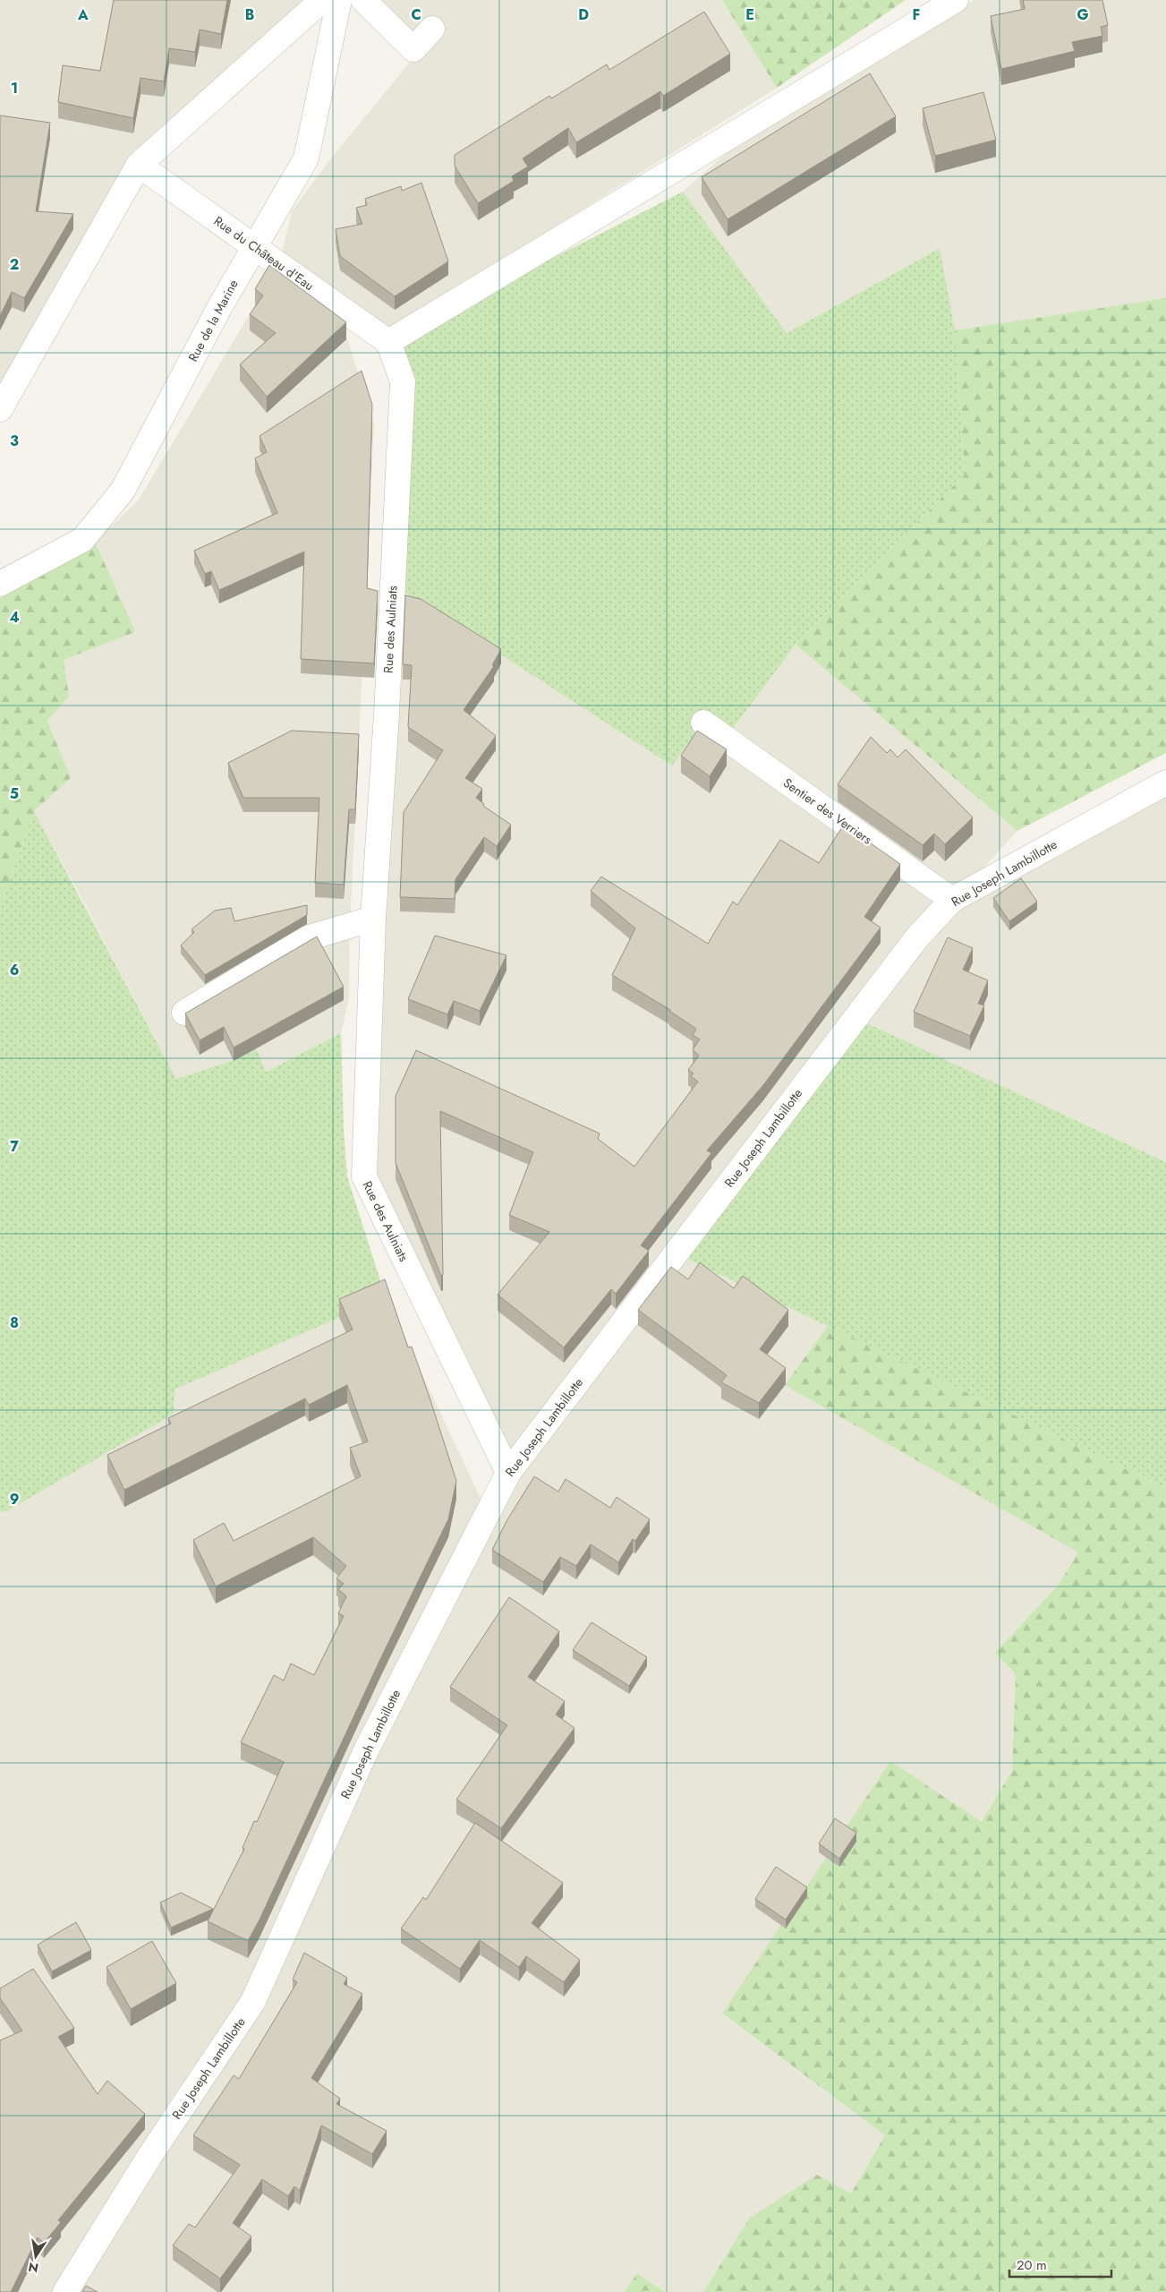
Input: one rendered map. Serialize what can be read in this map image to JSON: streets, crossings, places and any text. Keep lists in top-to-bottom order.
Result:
{
  "streets": {
    "street": [
      "Rue du Château d'Eau",
      "Rue de la Marine",
      "Rue des Aulniats",
      "Sentier des Verriers",
      "Rue Joseph Lambillotte"
    ]
  },
  "crossings": [
    ["Rue du Château d'Eau", "Rue de la Marine"],
    ["Rue du Château d'Eau", "Rue des Aulniats"],
    ["Rue des Aulniats", "Rue Joseph Lambillotte"],
    ["Sentier des Verriers", "Rue Joseph Lambillotte"]
  ],
  "scale_bar": "20 m",
  "north": "bottom",
  "grid": {
    "columns": [
      "A",
      "B",
      "C",
      "D",
      "E",
      "F",
      "G"
    ],
    "rows": [
      "1",
      "2",
      "3",
      "4",
      "5",
      "6",
      "7",
      "8",
      "9"
    ]
  }
}
